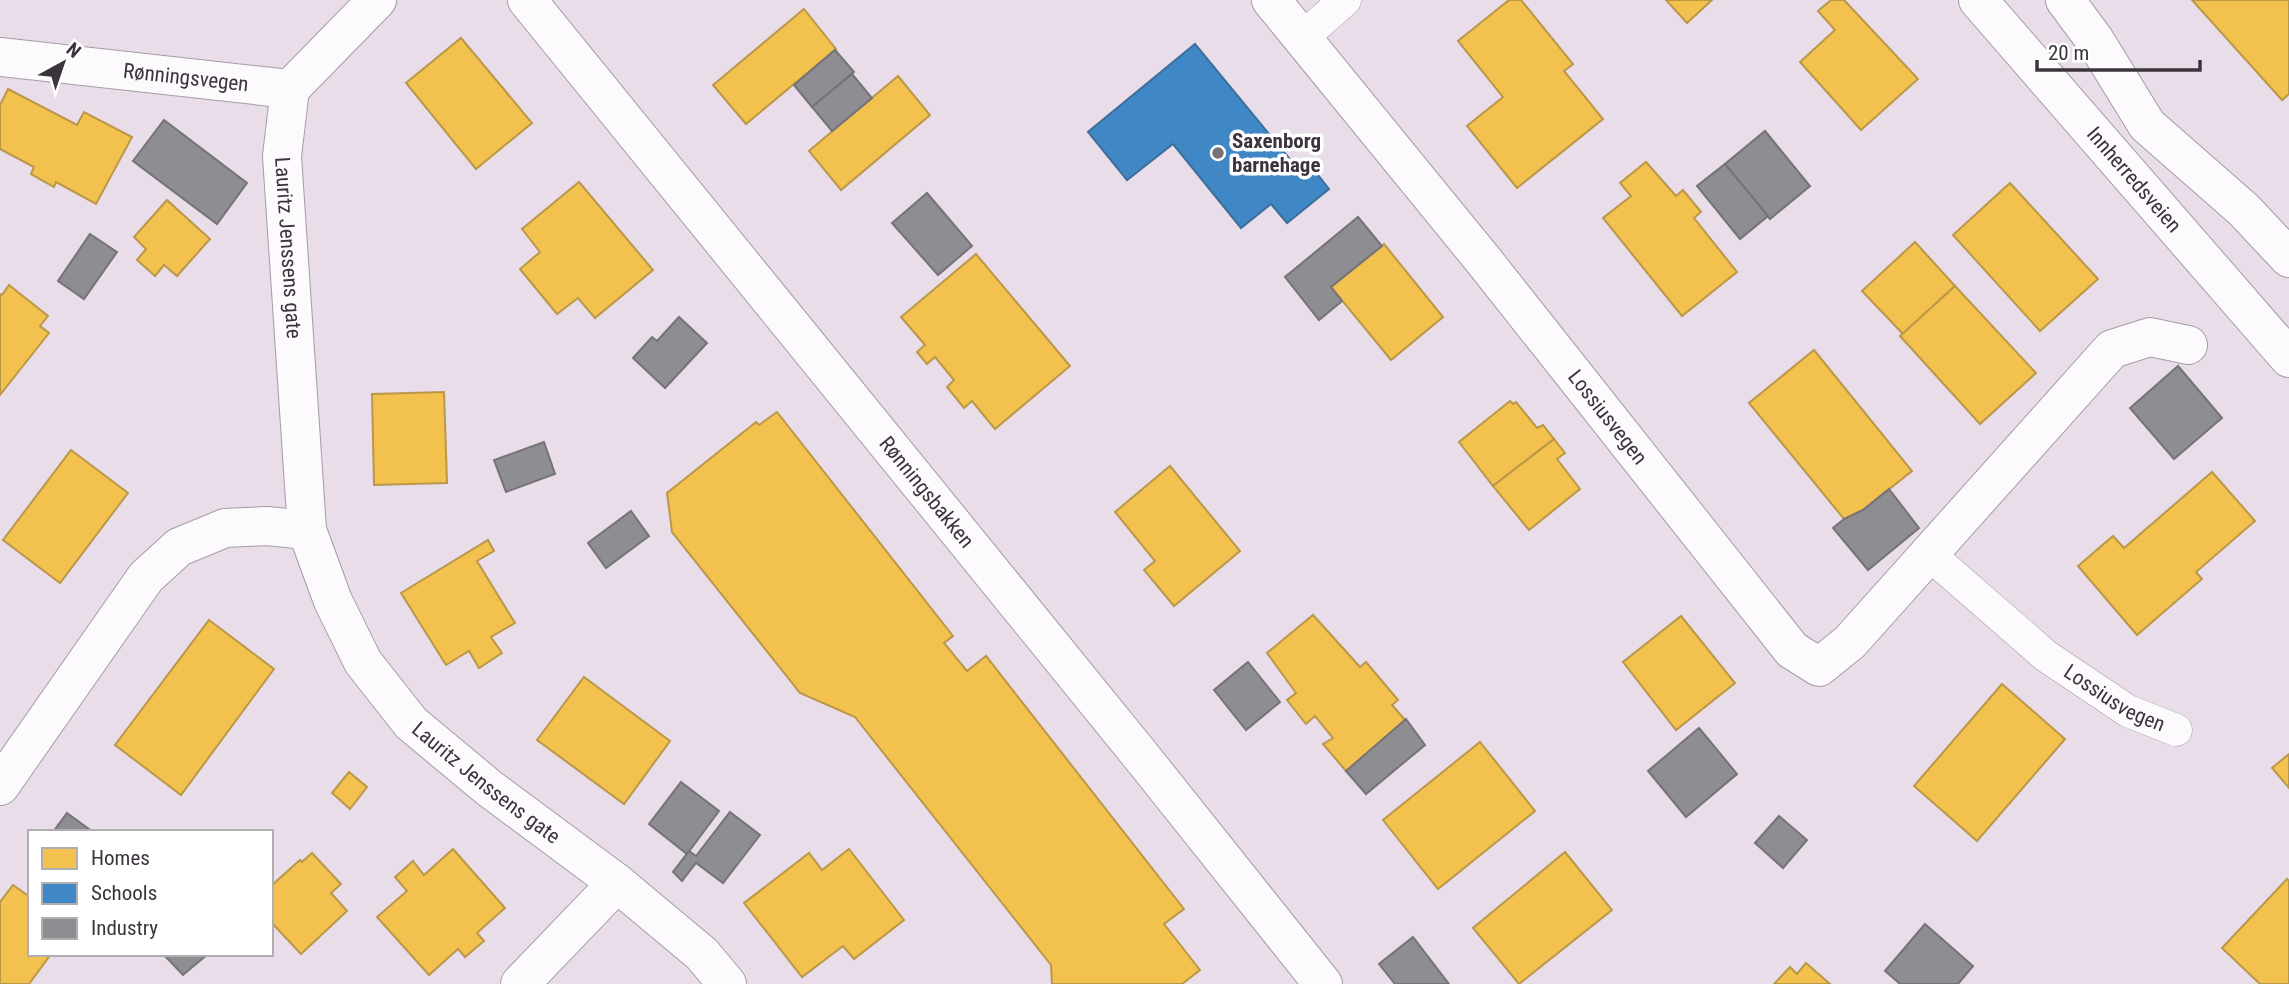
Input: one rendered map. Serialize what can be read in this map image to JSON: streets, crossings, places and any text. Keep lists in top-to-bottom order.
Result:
{
  "streets": {
    "street": [
      "Rønningsvegen",
      "Innherredsveien",
      "Lauritz Jenssens gate",
      "Lossiusvegen",
      "Rønningsbakken"
    ]
  },
  "crossings": [
    ["Rønningsvegen", "Lauritz Jenssens gate"]
  ],
  "places": ["Saxenborg barnehage"],
  "legend": ["Homes", "Schools", "Industry"],
  "scale_bar": "20 m",
  "north": "top right"
}
